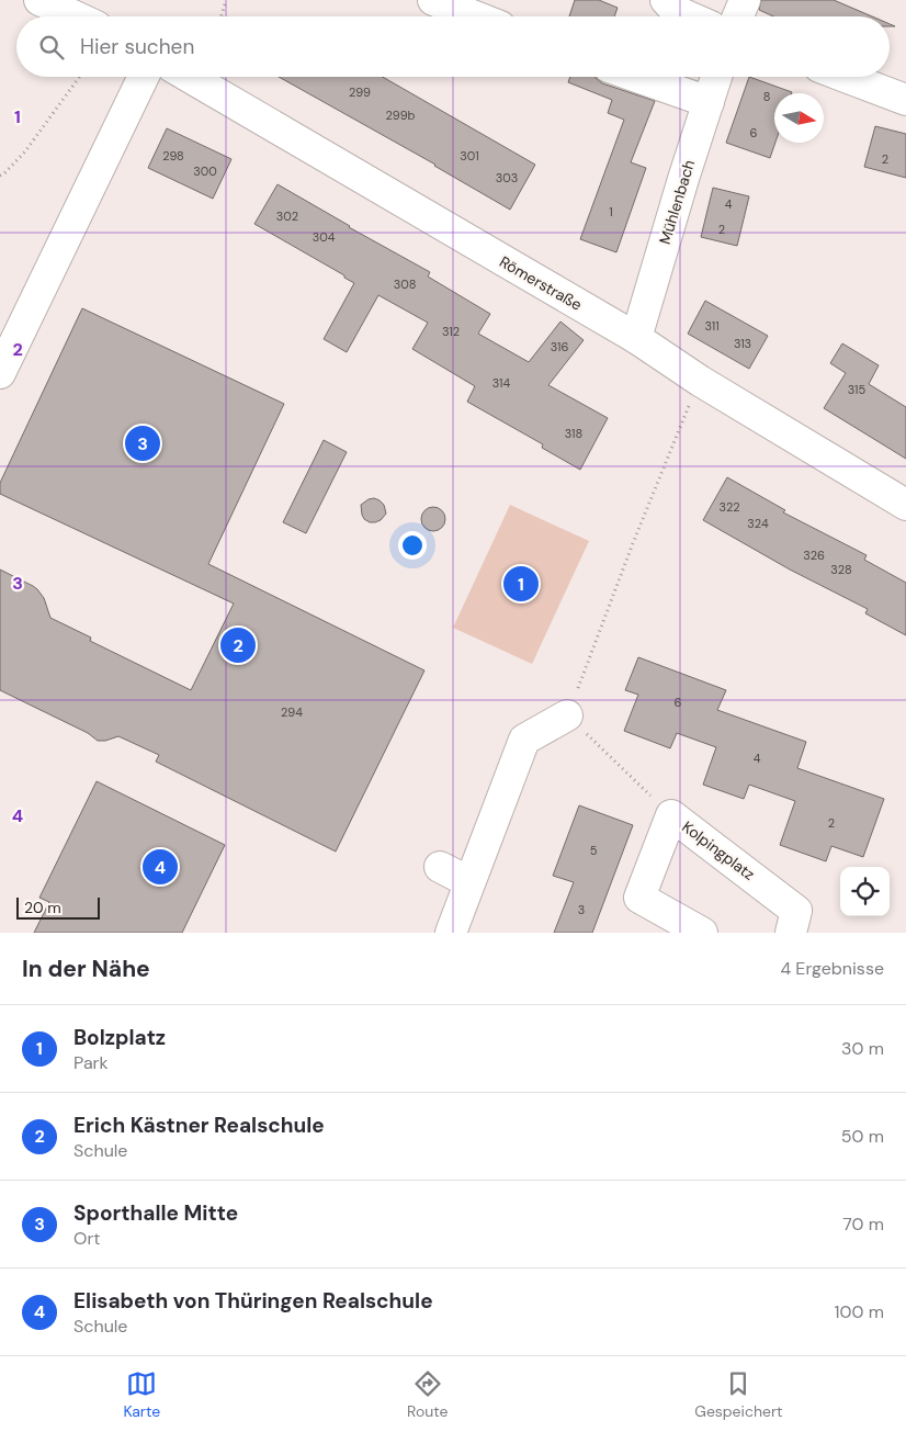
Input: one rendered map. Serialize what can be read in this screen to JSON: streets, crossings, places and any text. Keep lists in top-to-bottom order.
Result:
{
  "streets": {
    "main road": ["Mühlenbach", "Römerstraße", "Kolpingplatz"]
  },
  "crossings": [
    ["Mühlenbach", "Römerstraße"]
  ],
  "house_numbers": [
    "299",
    "8",
    "299b",
    "6",
    "298",
    "301",
    "2",
    "300",
    "303",
    "4",
    "1",
    "302",
    "2",
    "304",
    "308",
    "311",
    "312",
    "313",
    "316",
    "314",
    "315",
    "318",
    "322",
    "324",
    "326",
    "328",
    "6",
    "294",
    "4",
    "2",
    "5",
    "3"
  ],
  "scale_bar": "20 m",
  "north": "right",
  "page": {
    "search": "Hier suchen",
    "pins": [
      "3",
      "1",
      "2",
      "4"
    ],
    "scale": "20 m",
    "heading": ["In der Nähe", "4 Ergebnisse"],
    "list": [
      {
        "mark": "1",
        "name": "Bolzplatz",
        "note": "Park",
        "value": "30 m"
      },
      {
        "mark": "2",
        "name": "Erich Kästner Realschule",
        "note": "Schule",
        "value": "50 m"
      },
      {
        "mark": "3",
        "name": "Sporthalle Mitte",
        "note": "Ort",
        "value": "70 m"
      },
      {
        "mark": "4",
        "name": "Elisabeth von Thüringen Realschule",
        "note": "Schule",
        "value": "100 m"
      }
    ],
    "nav": ["Karte", "Route", "Gespeichert"]
  },
  "grid": {
    "rows": [
      "1",
      "2",
      "3",
      "4"
    ]
  }
}
